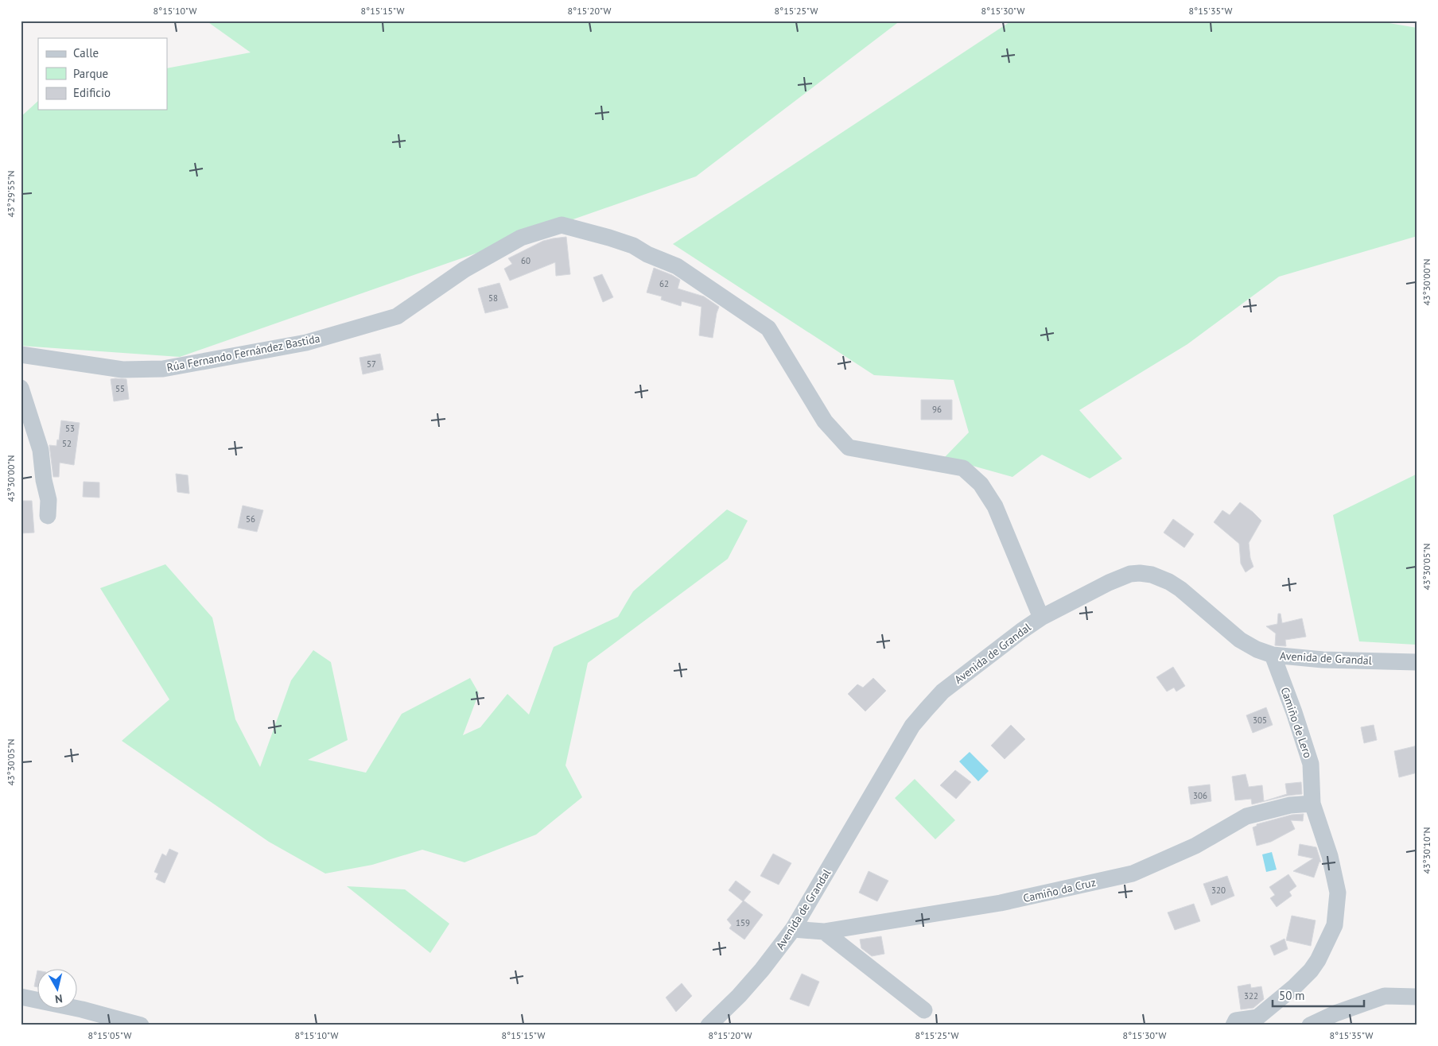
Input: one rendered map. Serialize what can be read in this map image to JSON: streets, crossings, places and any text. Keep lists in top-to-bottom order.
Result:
{
  "streets": {
    "street": [
      "Rúa Fernando Fernández Bastida",
      "Avenida de Grandal",
      "Camiño de Lero",
      "Camiño da Cruz"
    ]
  },
  "crossings": [
    ["Rúa Fernando Fernández Bastida", "Avenida de Grandal"],
    ["Avenida de Grandal", "Camiño de Lero"],
    ["Avenida de Grandal", "Camiño da Cruz"],
    ["Camiño de Lero", "Camiño da Cruz"]
  ],
  "house_numbers": [
    "60",
    "62",
    "58",
    "57",
    "55",
    "96",
    "53",
    "52",
    "56",
    "305",
    "306",
    "320",
    "159",
    "322"
  ],
  "legend": ["Calle", "Parque", "Edificio"],
  "scale_bar": "50 m",
  "north": "bottom",
  "coordinates": [
    "8°15'10\"W",
    "8°15'15\"W",
    "8°15'20\"W",
    "8°15'25\"W",
    "8°15'30\"W",
    "8°15'35\"W",
    "43°29'55\"N",
    "43°30'00\"N",
    "43°30'05\"N",
    "43°30'10\"N",
    "8°15'05\"W"
  ]
}
